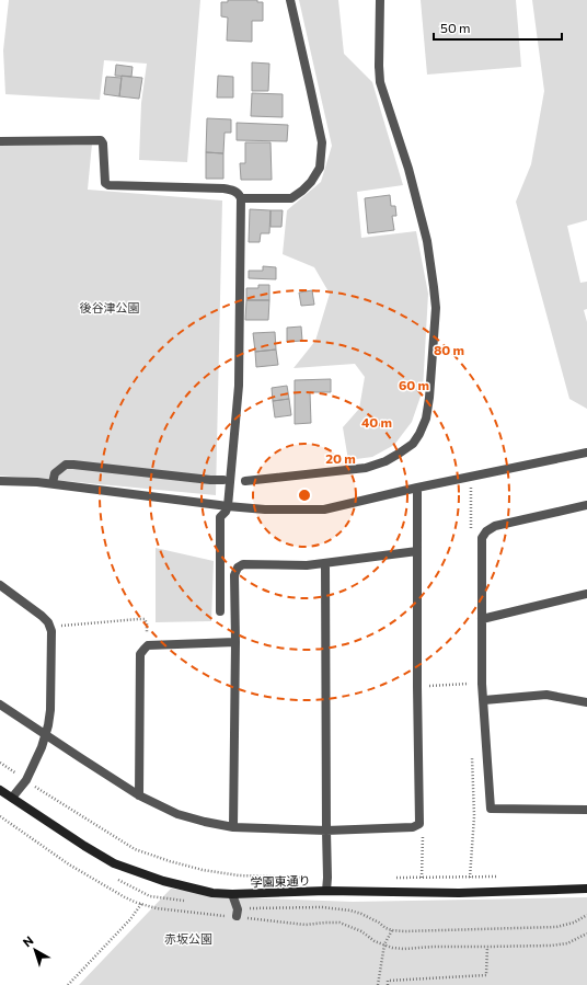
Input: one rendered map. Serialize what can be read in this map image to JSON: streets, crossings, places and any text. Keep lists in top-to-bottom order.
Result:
{
  "streets": {
    "street": ["学園東通り"]
  },
  "parks": ["後谷津公園", "赤坂公園"],
  "scale_bar": "50 m",
  "north": "top left",
  "rings": [
    "80 m",
    "60 m",
    "40 m",
    "20 m"
  ]
}
